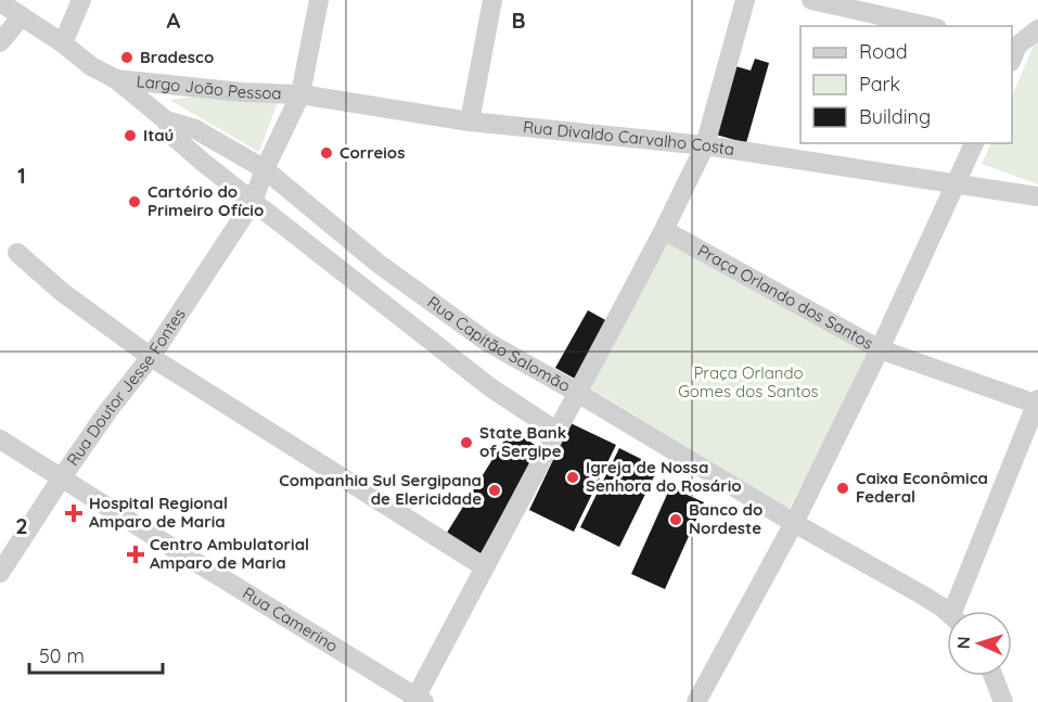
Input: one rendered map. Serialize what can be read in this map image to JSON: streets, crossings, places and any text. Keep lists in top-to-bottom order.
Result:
{
  "streets": {
    "street": [
      "Largo João Pessoa",
      "Rua Divaldo Carvalho Costa",
      "Praça Orlando dos Santos",
      "Rua Capitão Salomão",
      "Rua Doutor Jesse Fontes",
      "Rua Camerino"
    ]
  },
  "crossings": [
    ["Largo João Pessoa", "Rua Divaldo Carvalho Costa"],
    ["Largo João Pessoa", "Rua Capitão Salomão"],
    ["Largo João Pessoa", "Rua Doutor Jesse Fontes"],
    ["Rua Divaldo Carvalho Costa", "Rua Doutor Jesse Fontes"],
    ["Rua Capitão Salomão", "Rua Doutor Jesse Fontes"],
    ["Rua Doutor Jesse Fontes", "Rua Camerino"]
  ],
  "parks": ["Praça Orlando Gomes dos Santos"],
  "places": {
    "other": [
      "Bradesco",
      "Itaú",
      "Correios",
      "Cartório do Primeiro Ofício",
      "State Bank of Sergipe",
      "Igreja de Nossa Senhora do Rosário",
      "Caixa Econômica Federal",
      "Companhia Sul Sergipana de Elericidade",
      "Banco do Nordeste"
    ],
    "health": ["Hospital Regional Amparo de Maria", "Centro Ambulatorial Amparo de Maria"]
  },
  "legend": ["Road", "Park", "Building"],
  "scale_bar": "50 m",
  "north": "left",
  "grid": {
    "columns": ["A", "B"],
    "rows": ["1", "2"]
  }
}
